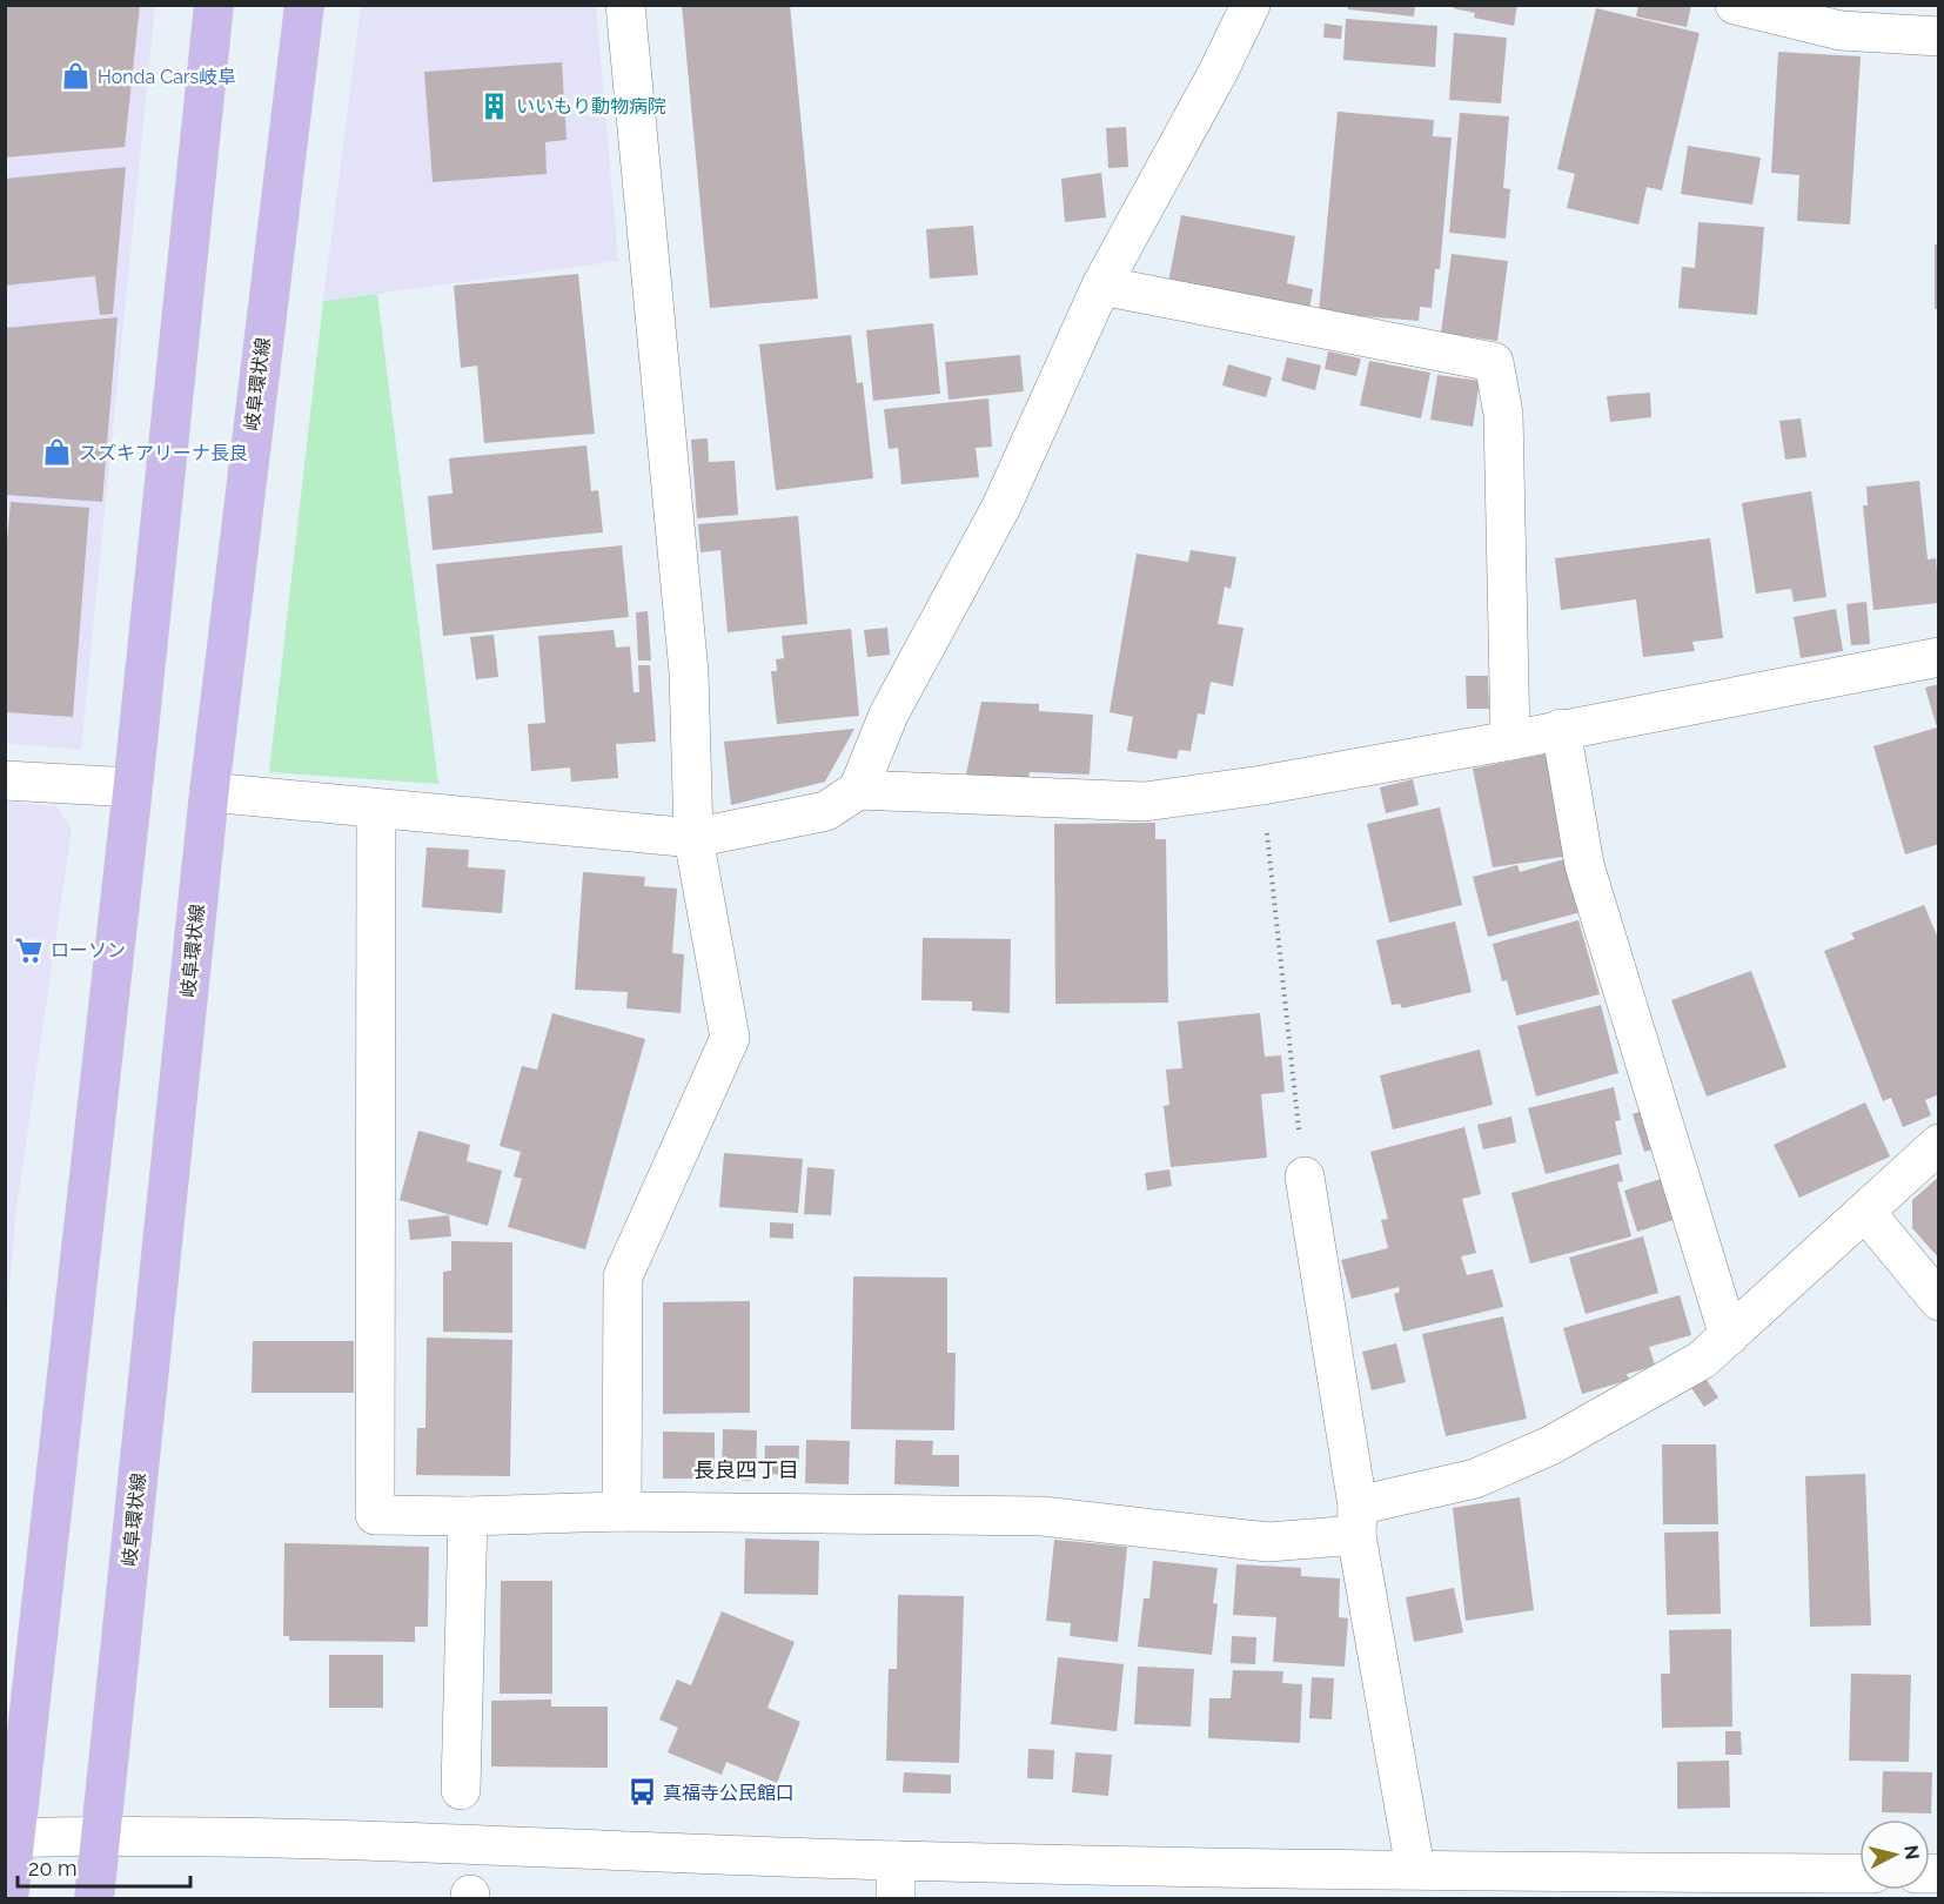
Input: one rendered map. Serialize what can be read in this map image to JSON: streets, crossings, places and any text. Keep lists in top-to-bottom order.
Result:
{
  "streets": {
    "main road": ["岐阜環状線"]
  },
  "districts": ["長良四丁目"],
  "places": {
    "shop": ["Honda Cars岐阜", "スズキアリーナ長良"],
    "building": ["いいもり動物病院"],
    "supermarket": ["ローソン"],
    "bus stop": ["真福寺公民館口"]
  },
  "scale_bar": "20 m",
  "north": "right"
}
